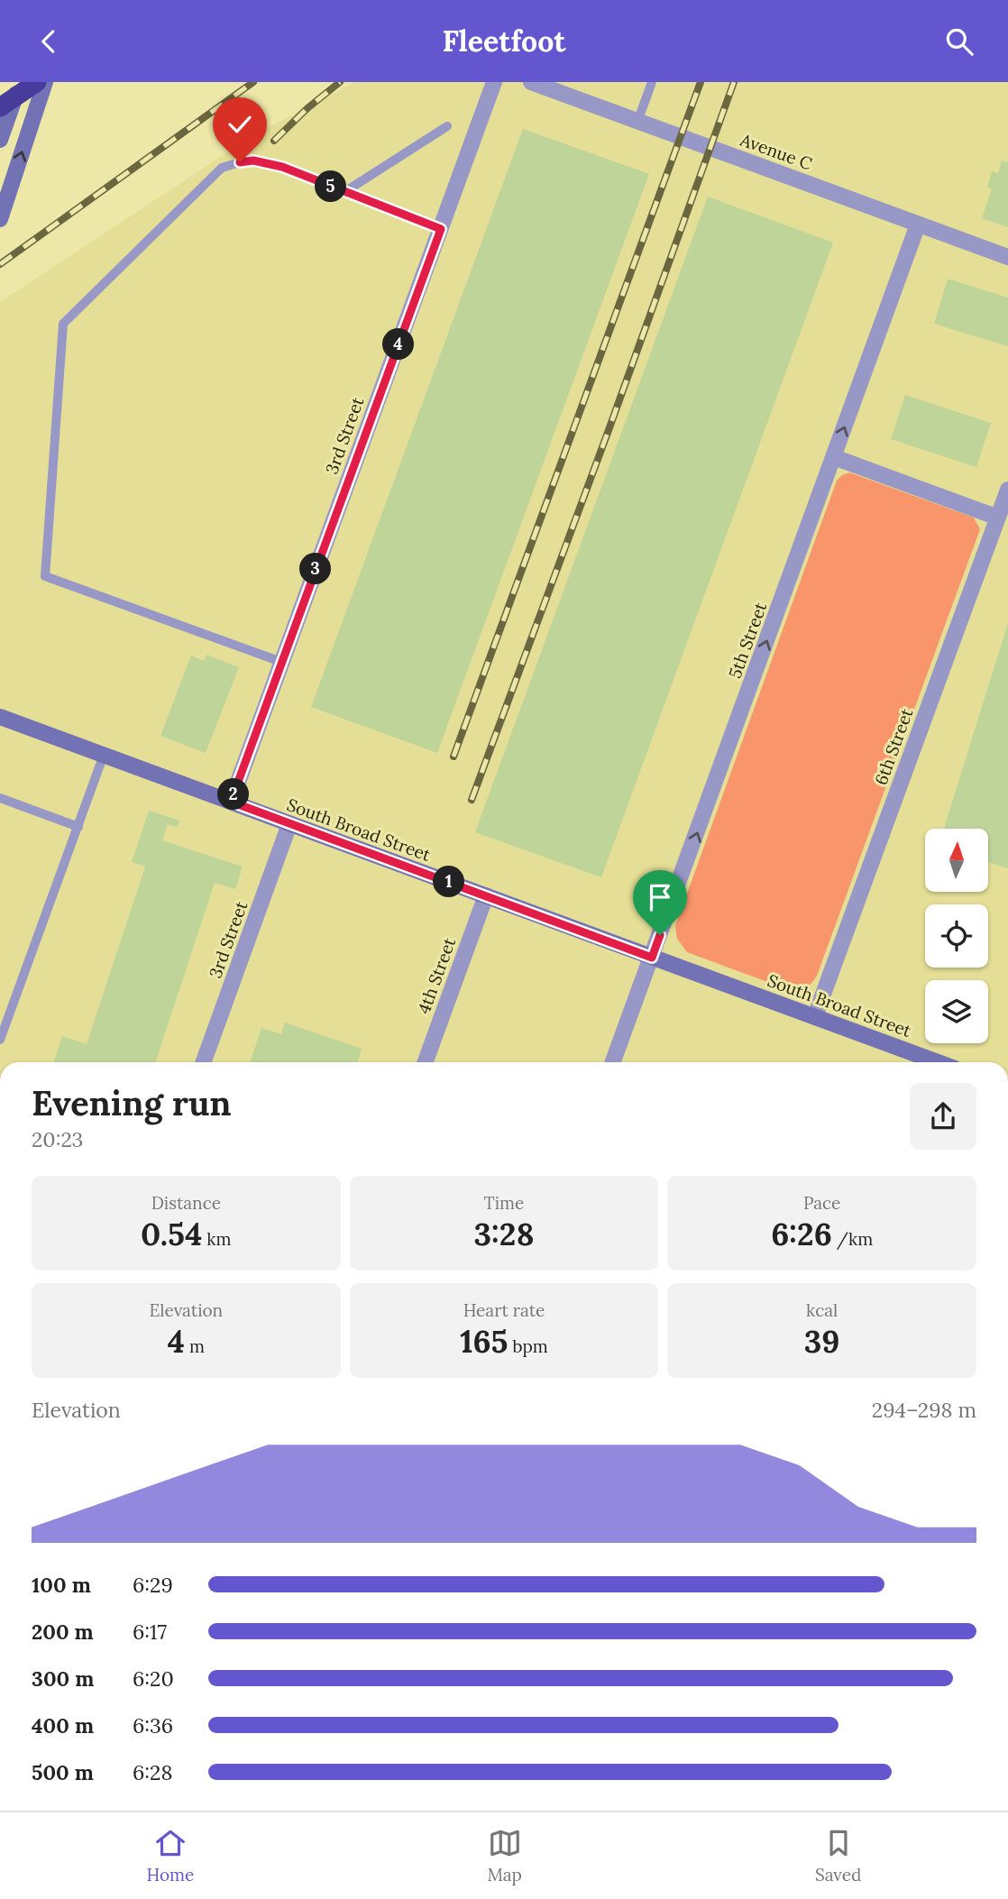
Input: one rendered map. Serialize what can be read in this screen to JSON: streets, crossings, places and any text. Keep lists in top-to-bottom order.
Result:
{
  "streets": {
    "street": [
      "Avenue C",
      "3rd Street",
      "5th Street",
      "6th Street",
      "South Broad Street",
      "4th Street"
    ]
  },
  "crossings": [
    ["Avenue C", "5th Street"],
    ["3rd Street", "South Broad Street"],
    ["5th Street", "South Broad Street"],
    ["6th Street", "South Broad Street"],
    ["South Broad Street", "4th Street"]
  ],
  "one_way": ["5th Street"],
  "north": "top",
  "page": {
    "header": "Fleetfoot",
    "pins": [
      "5",
      "4",
      "3",
      "2",
      "1"
    ],
    "heading": ["Evening run", "20:23"],
    "stats": [
      ["Distance", "0.54 km"],
      ["Time", "3:28"],
      ["Pace", "6:26 /km"],
      ["Elevation", "4 m"],
      ["Heart rate", "165 bpm"],
      ["kcal", "39"]
    ],
    "chart": ["Elevation", "294–298 m"],
    "list": [
      {
        "name": "100 m",
        "note": "6:29"
      },
      {
        "name": "200 m",
        "note": "6:17"
      },
      {
        "name": "300 m",
        "note": "6:20"
      },
      {
        "name": "400 m",
        "note": "6:36"
      },
      {
        "name": "500 m",
        "note": "6:28"
      }
    ],
    "tabs": ["Home", "Map", "Saved"]
  }
}
